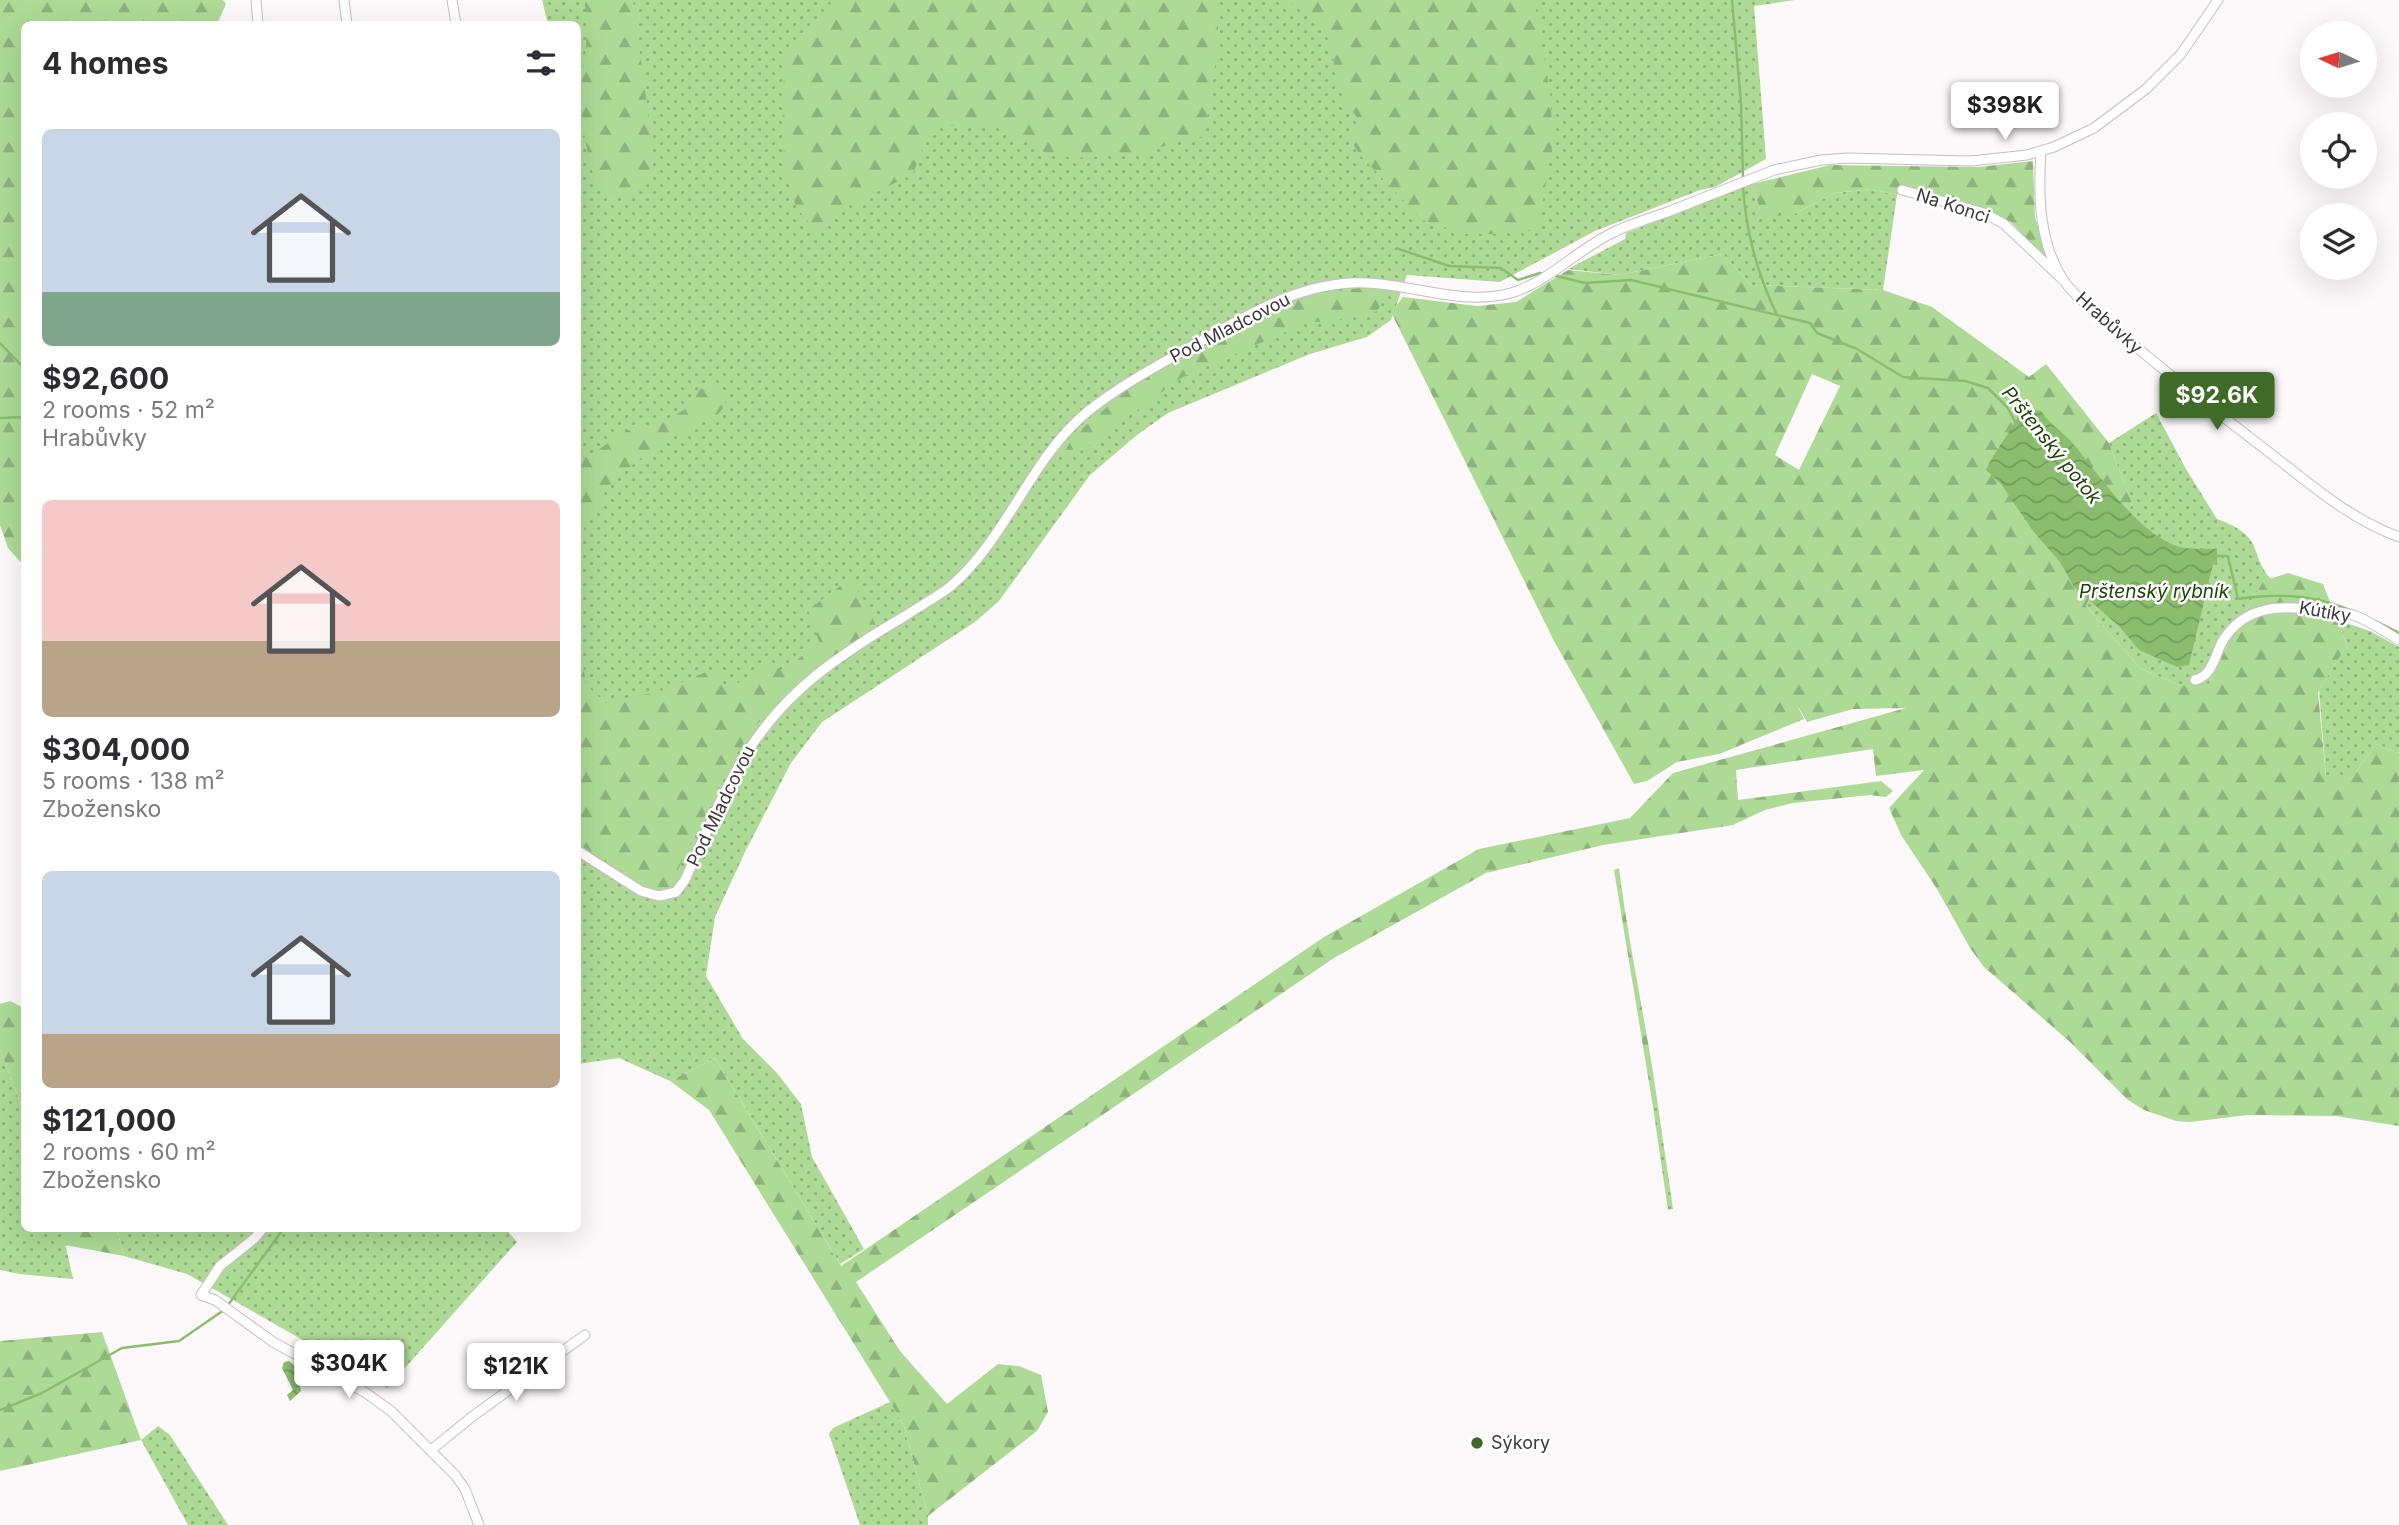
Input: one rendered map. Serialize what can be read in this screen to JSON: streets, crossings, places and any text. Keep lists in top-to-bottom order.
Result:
{
  "streets": {
    "street": [
      "Na Konci",
      "Hrabůvky",
      "Pod Mladcovou",
      "Kútíky"
    ]
  },
  "crossings": [
    ["Na Konci", "Hrabůvky"],
    ["Hrabůvky", "Pod Mladcovou"]
  ],
  "water": ["Prštenský potok", "Prštenský rybník"],
  "places": ["Sýkory"],
  "north": "left",
  "page": {
    "heading": "4 homes",
    "price": [
      "$398K",
      "$92.6K",
      "$304K",
      "$121K"
    ],
    "list": [
      {
        "name": "$92,600",
        "note": "2 rooms · 52 m² · Hrabůvky"
      },
      {
        "name": "$304,000",
        "note": "5 rooms · 138 m² · Zbožensko"
      },
      {
        "name": "$121,000",
        "note": "2 rooms · 60 m² · Zbožensko"
      }
    ]
  }
}
